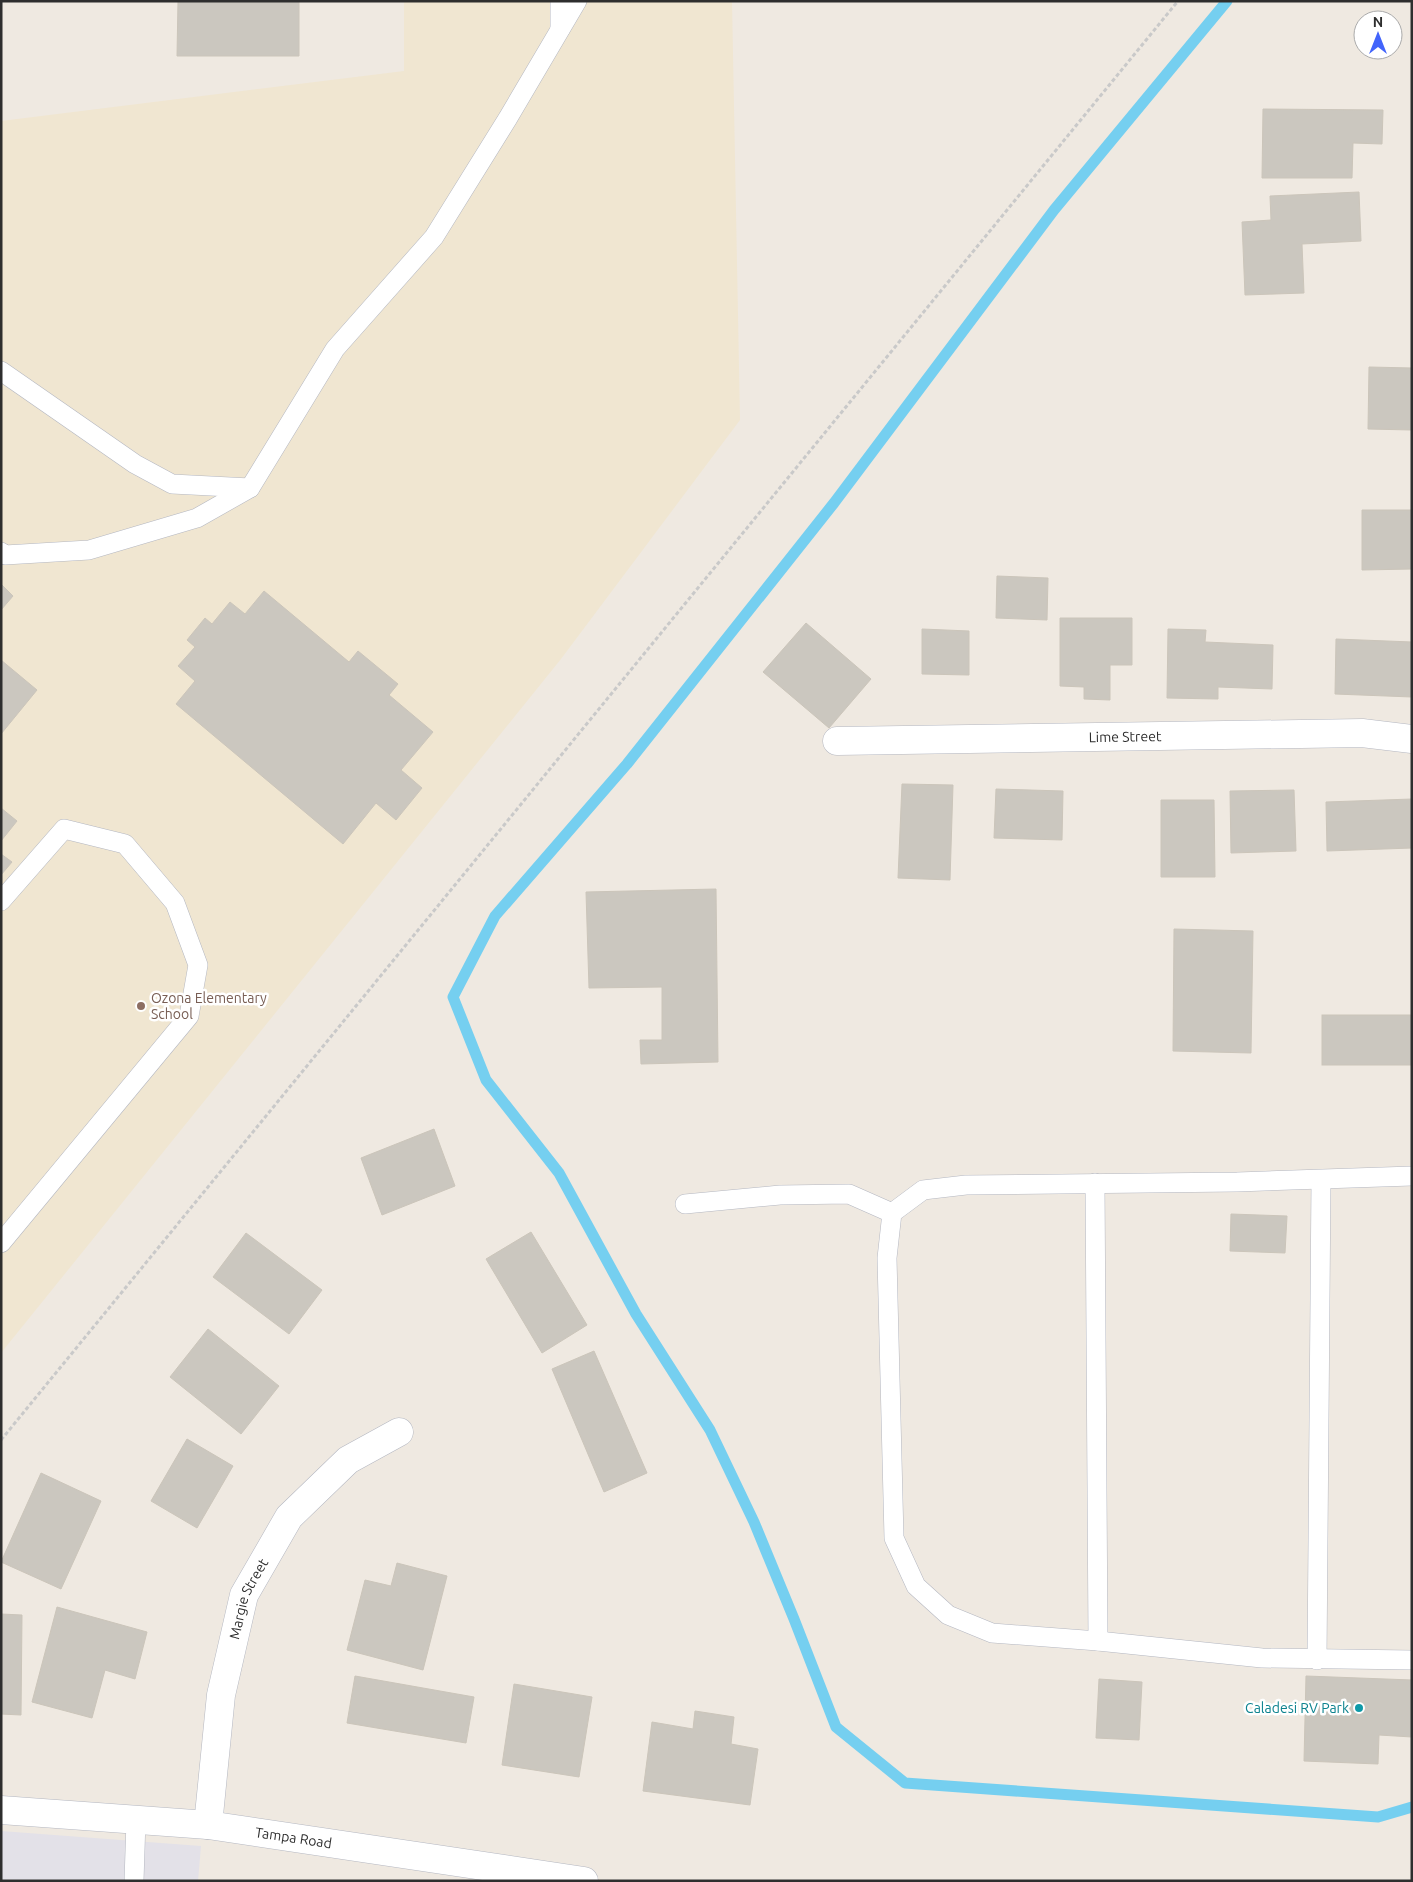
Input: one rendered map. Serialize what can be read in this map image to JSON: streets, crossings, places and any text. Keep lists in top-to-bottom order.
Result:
{
  "streets": {
    "street": ["Lime Street", "Margie Street", "Tampa Road"]
  },
  "crossings": [
    ["Margie Street", "Tampa Road"]
  ],
  "places": ["Ozona Elementary School", "Caladesi RV Park"],
  "north": "top"
}
